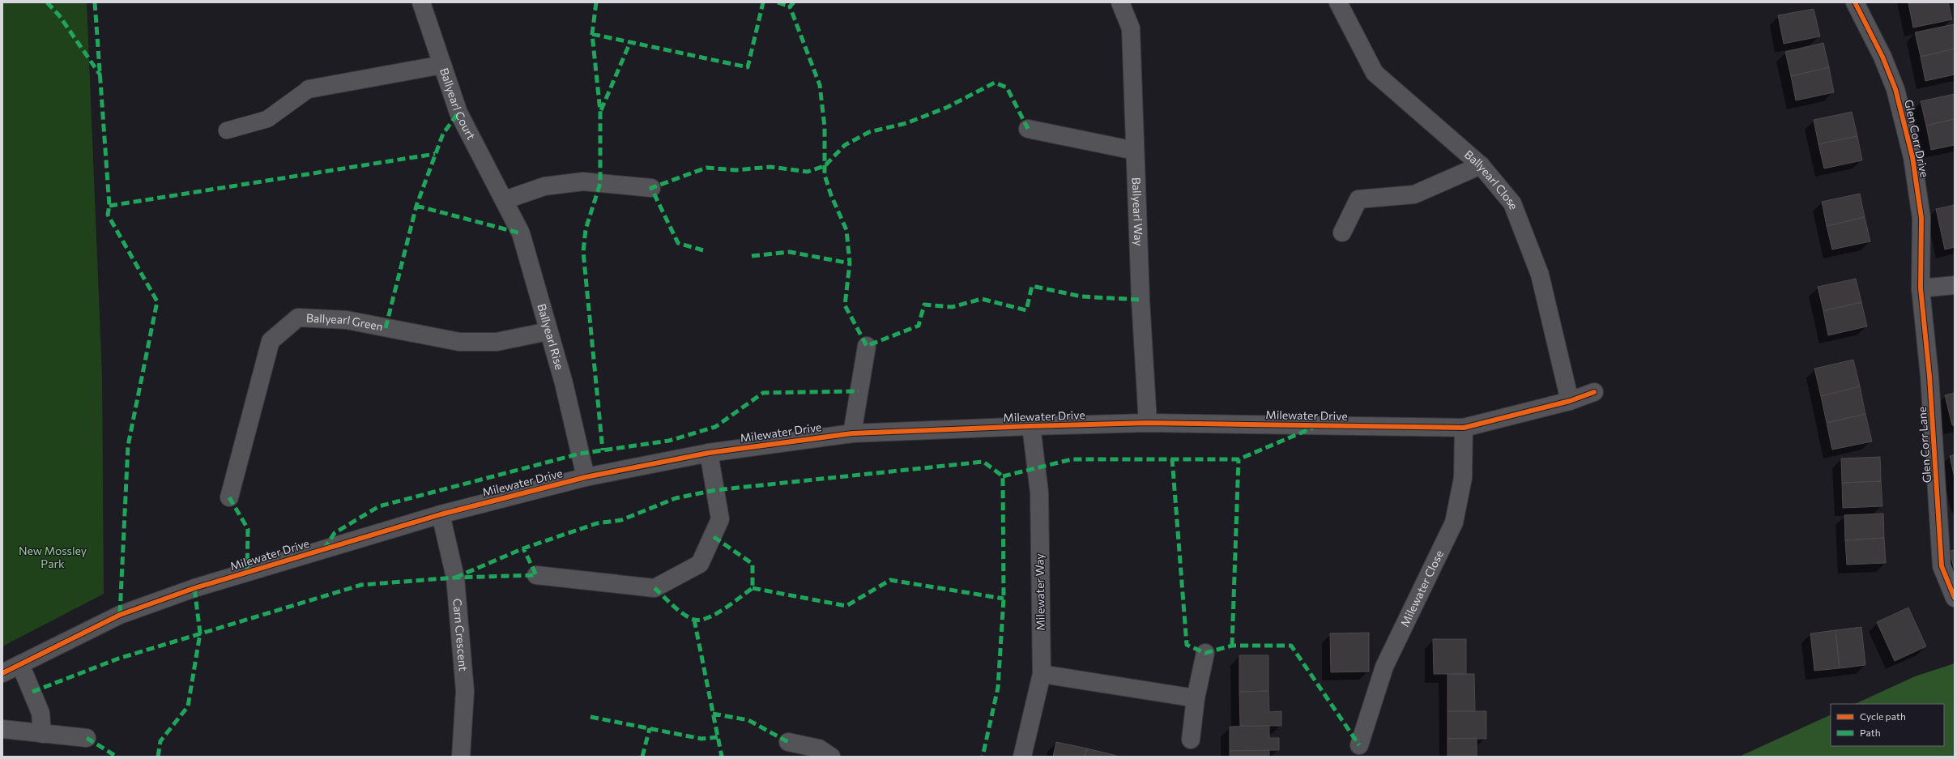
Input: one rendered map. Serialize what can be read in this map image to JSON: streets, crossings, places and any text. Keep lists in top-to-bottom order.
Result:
{
  "streets": {
    "street": [
      "Ballyearl Court",
      "Glen Corr Drive",
      "Ballyearl Close",
      "Ballyearl Way",
      "Ballyearl Green",
      "Ballyearl Rise",
      "Milewater Drive",
      "Glen Corr Lane",
      "Milewater Close",
      "Milewater Way",
      "Carn Crescent"
    ]
  },
  "crossings": [
    ["Ballyearl Court", "Ballyearl Rise"],
    ["Glen Corr Drive", "Glen Corr Lane"],
    ["Ballyearl Close", "Milewater Drive"],
    ["Ballyearl Way", "Milewater Drive"],
    ["Ballyearl Green", "Ballyearl Rise"],
    ["Ballyearl Rise", "Milewater Drive"],
    ["Milewater Drive", "Milewater Close"],
    ["Milewater Drive", "Milewater Way"],
    ["Milewater Drive", "Carn Crescent"]
  ],
  "parks": ["New Mossley Park"],
  "legend": ["Cycle path", "Path"]
}
